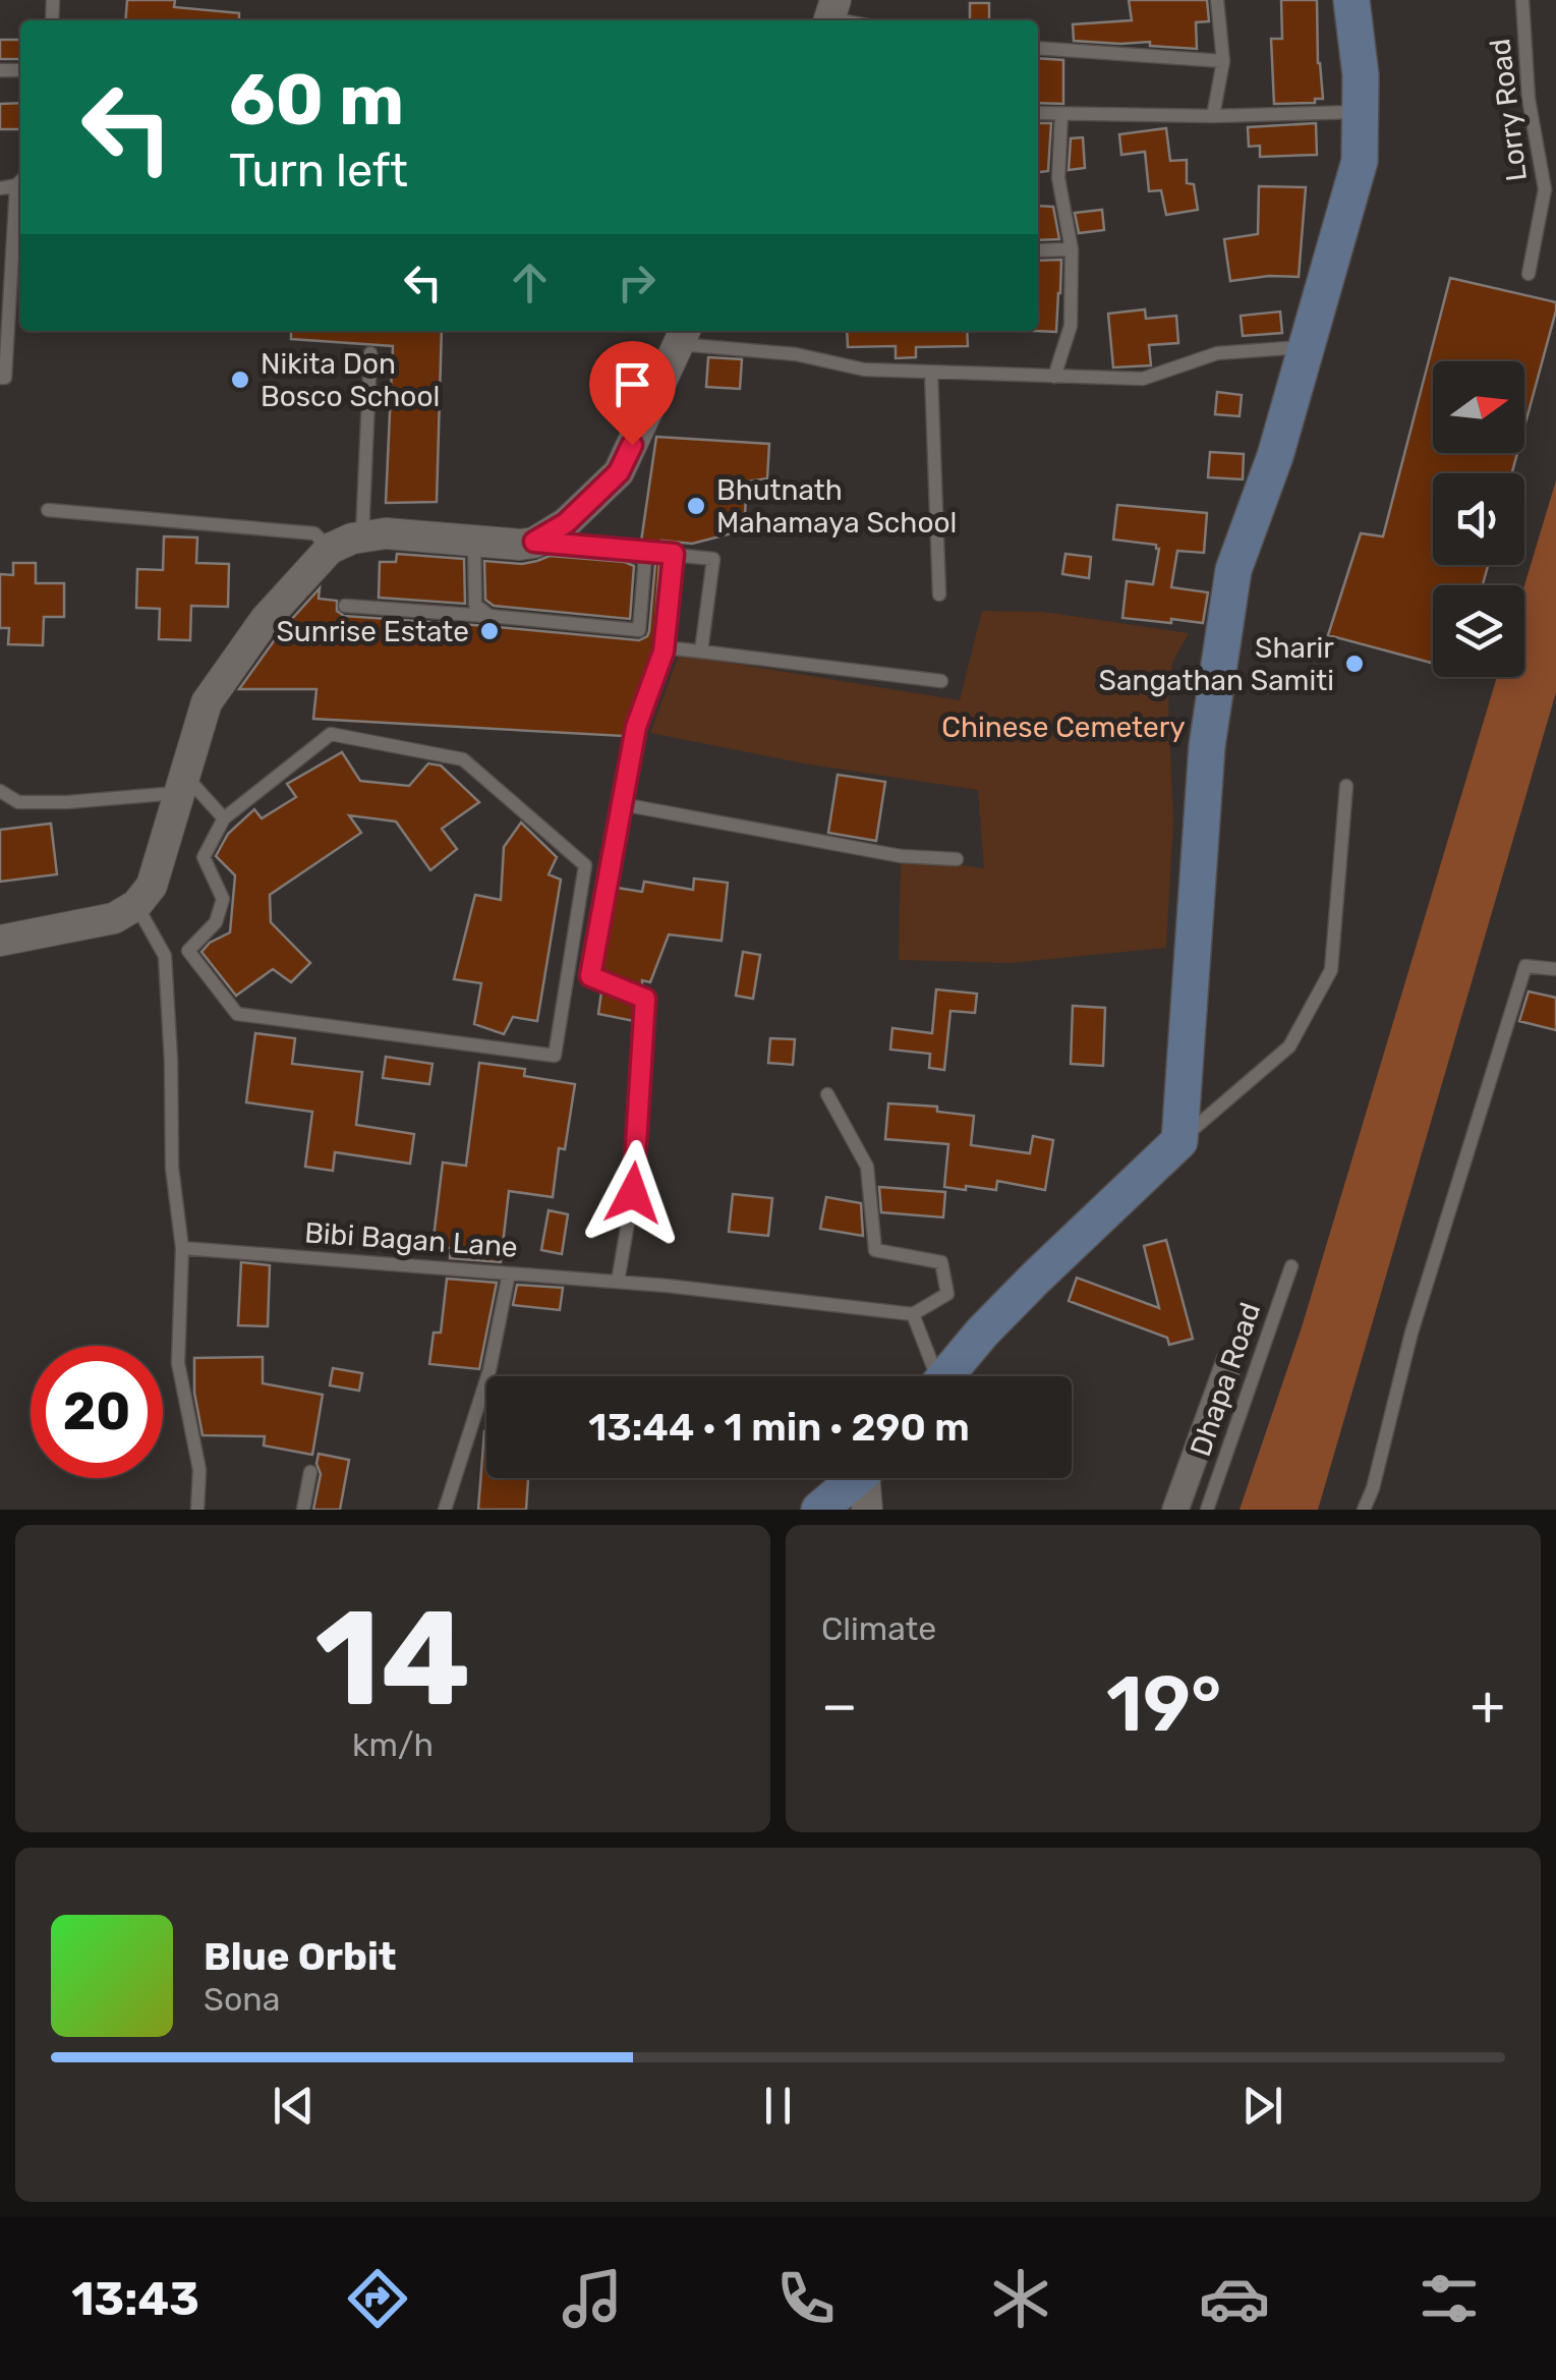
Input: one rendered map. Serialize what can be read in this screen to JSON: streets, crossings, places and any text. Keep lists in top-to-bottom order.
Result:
{
  "streets": {
    "lane": ["Lorry Road", "Bibi Bagan Lane", "Dhapa Road"]
  },
  "parks": ["Chinese Cemetery"],
  "places": [
    "Nikita Don Bosco School",
    "Bhutnath Mahamaya School",
    "Sunrise Estate",
    "Sharir Sangathan Samiti"
  ],
  "north": "right",
  "page": {
    "turn": ["60 m", "Turn left"],
    "limit": "20",
    "trip": "13:44 · 1 min · 290 m",
    "tile": [
      ["14", "km/h"],
      "Climate"
    ],
    "heat": ["−", "19°", "+"],
    "song": ["Blue Orbit", "Sona"],
    "tabs": "13:43"
  }
}
